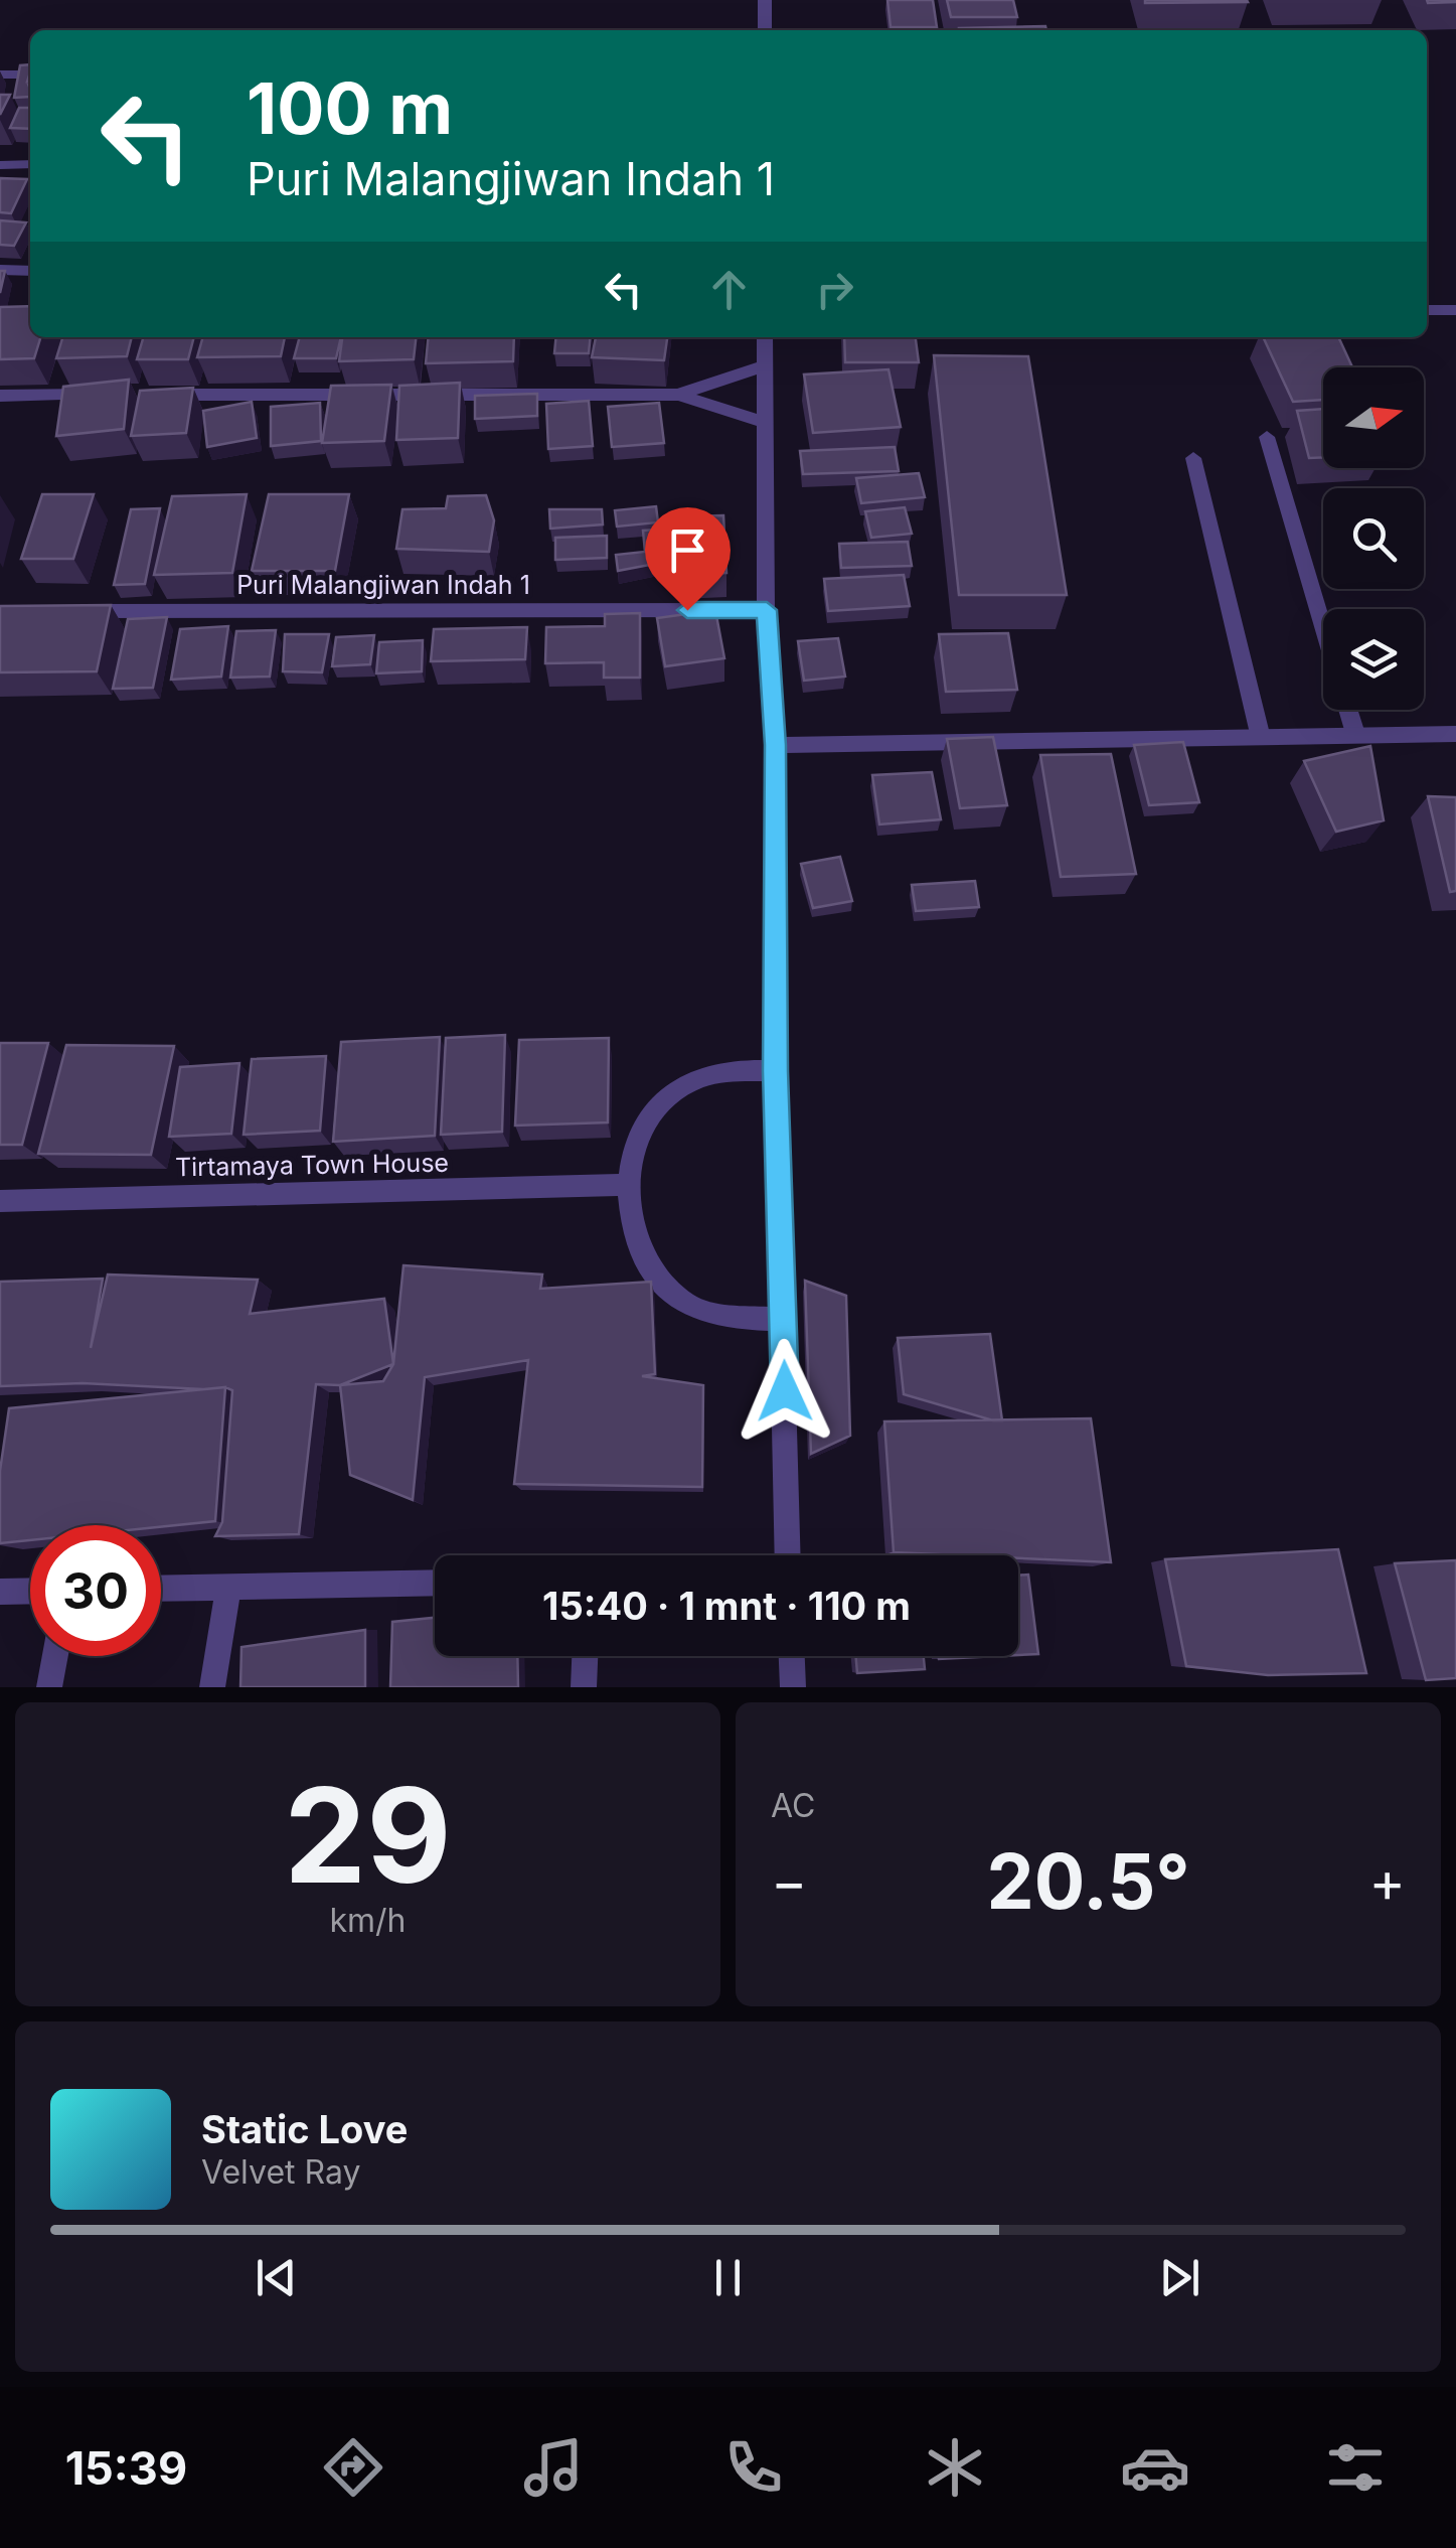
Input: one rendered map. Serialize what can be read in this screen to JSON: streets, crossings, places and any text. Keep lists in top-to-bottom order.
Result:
{
  "streets": {
    "street": ["Puri Malangjiwan Indah 1", "Tirtamaya Town House"]
  },
  "north": "right",
  "page": {
    "turn": ["100 m", "Puri Malangjiwan Indah 1"],
    "limit": "30",
    "trip": "15:40 · 1 mnt · 110 m",
    "tile": [
      ["29", "km/h"],
      "AC"
    ],
    "heat": ["−", "20.5°", "+"],
    "song": ["Static Love", "Velvet Ray"],
    "tabs": "15:39"
  }
}
